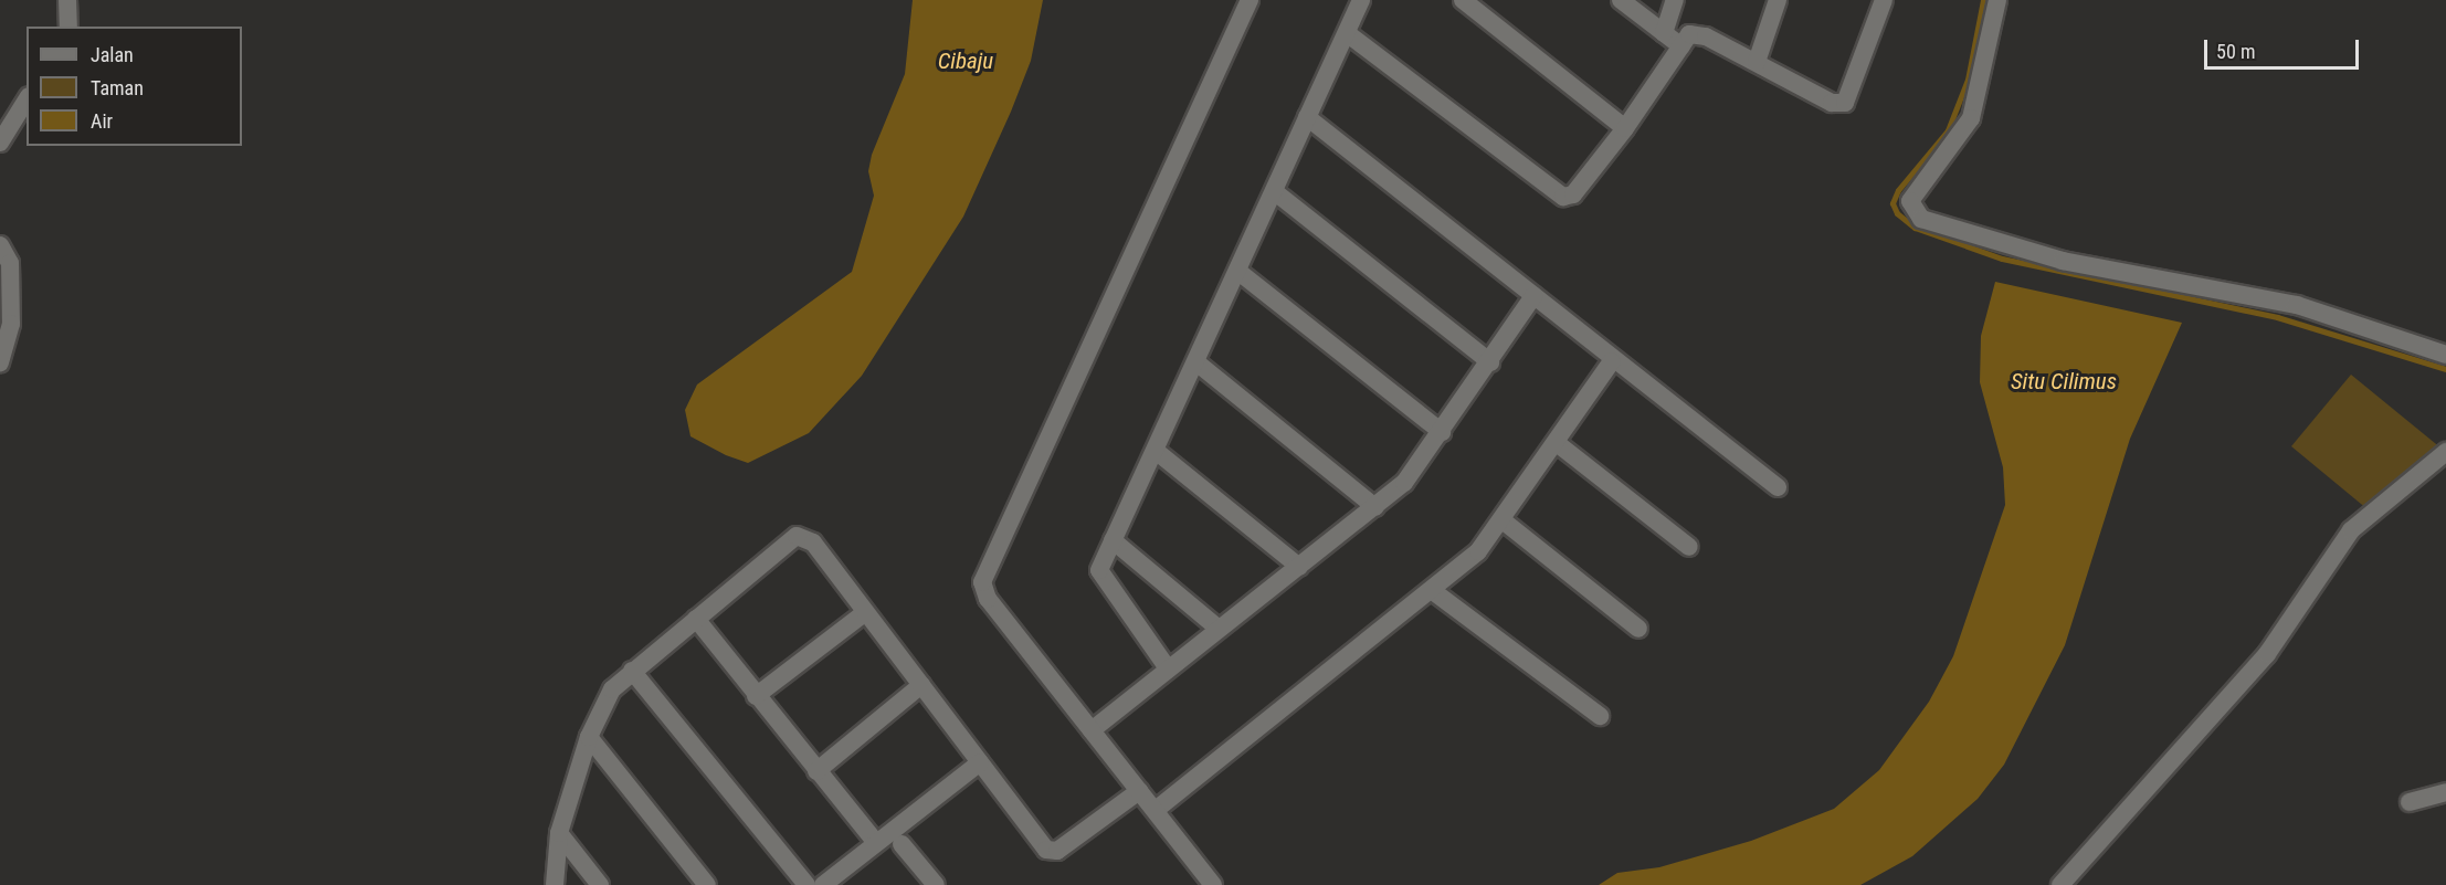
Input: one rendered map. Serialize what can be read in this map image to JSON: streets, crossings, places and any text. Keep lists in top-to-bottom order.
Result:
{
  "water": ["Cibaju", "Situ Cilimus"],
  "legend": ["Jalan", "Taman", "Air"],
  "scale_bar": "50 m"
}
